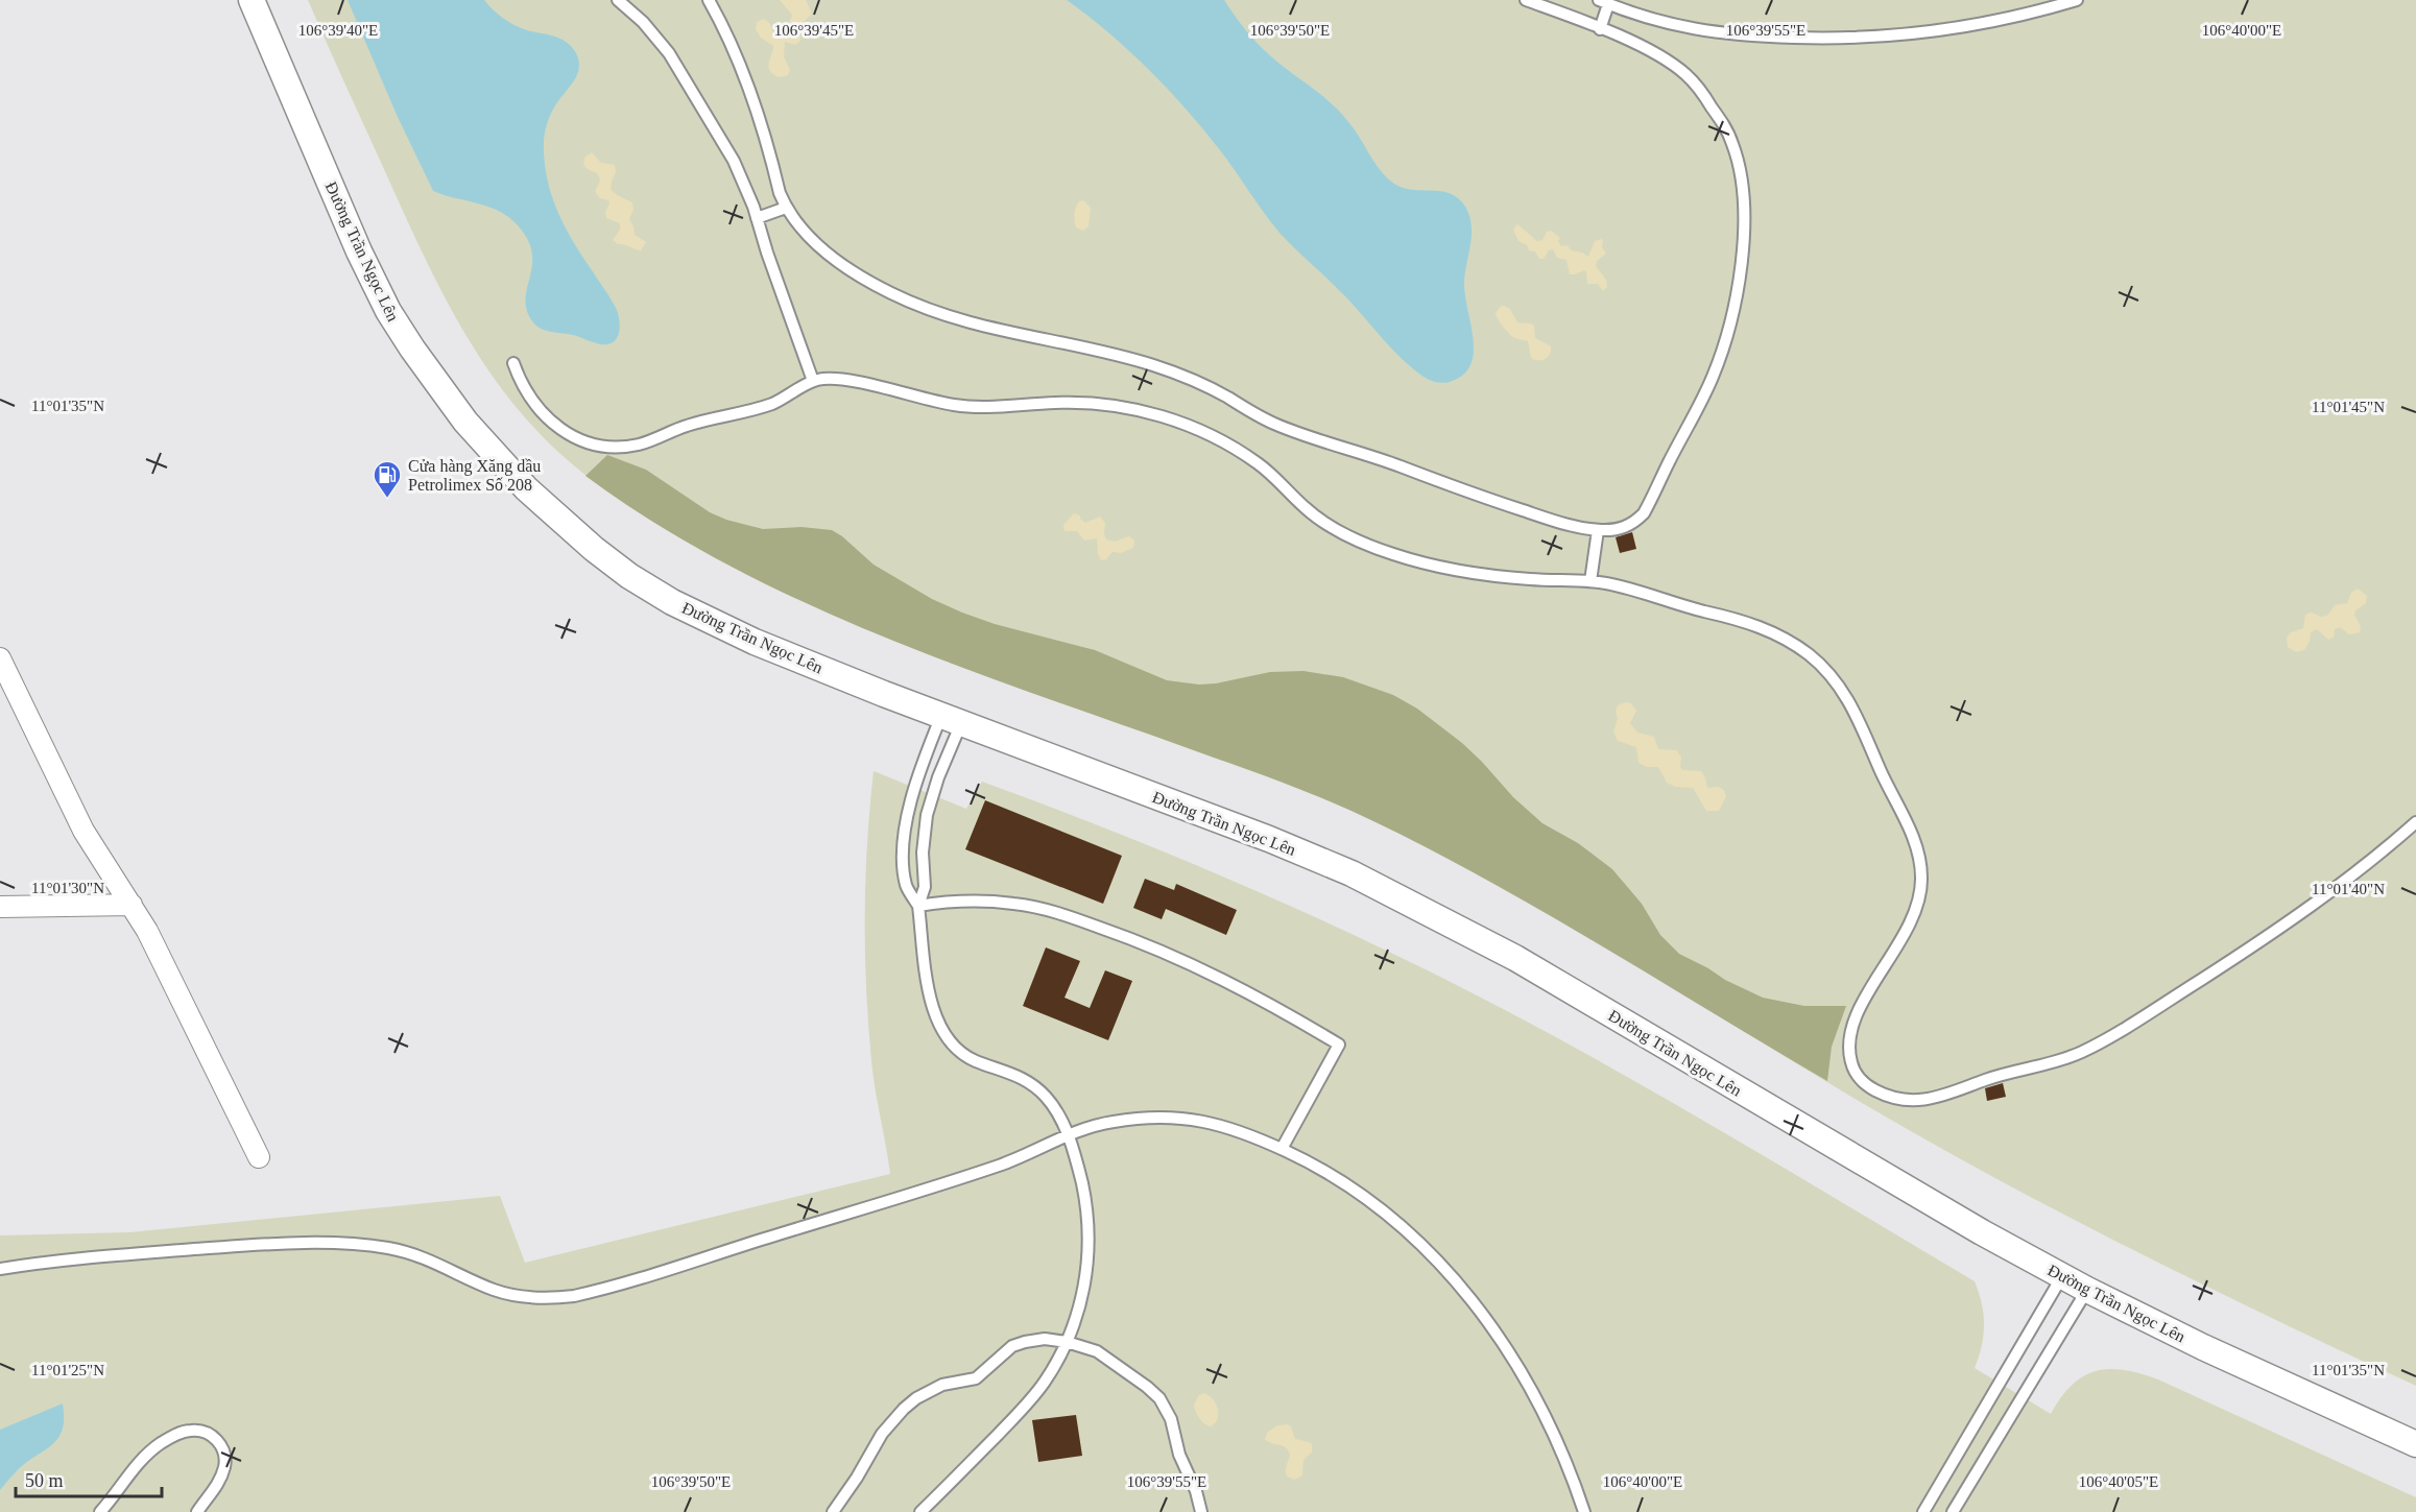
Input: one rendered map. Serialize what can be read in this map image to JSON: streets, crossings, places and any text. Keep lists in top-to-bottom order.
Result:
{
  "streets": {
    "street": ["Đường Trần Ngọc Lên"]
  },
  "places": {
    "fuel station": ["Cửa hàng Xăng dầu Petrolimex Số 208"]
  },
  "scale_bar": "50 m",
  "coordinates": [
    "106°39'40\"E",
    "106°39'45\"E",
    "106°39'50\"E",
    "106°39'55\"E",
    "106°40'00\"E",
    "11°01'35\"N",
    "11°01'45\"N",
    "11°01'30\"N",
    "11°01'40\"N",
    "11°01'25\"N",
    "106°40'05\"E"
  ]
}
